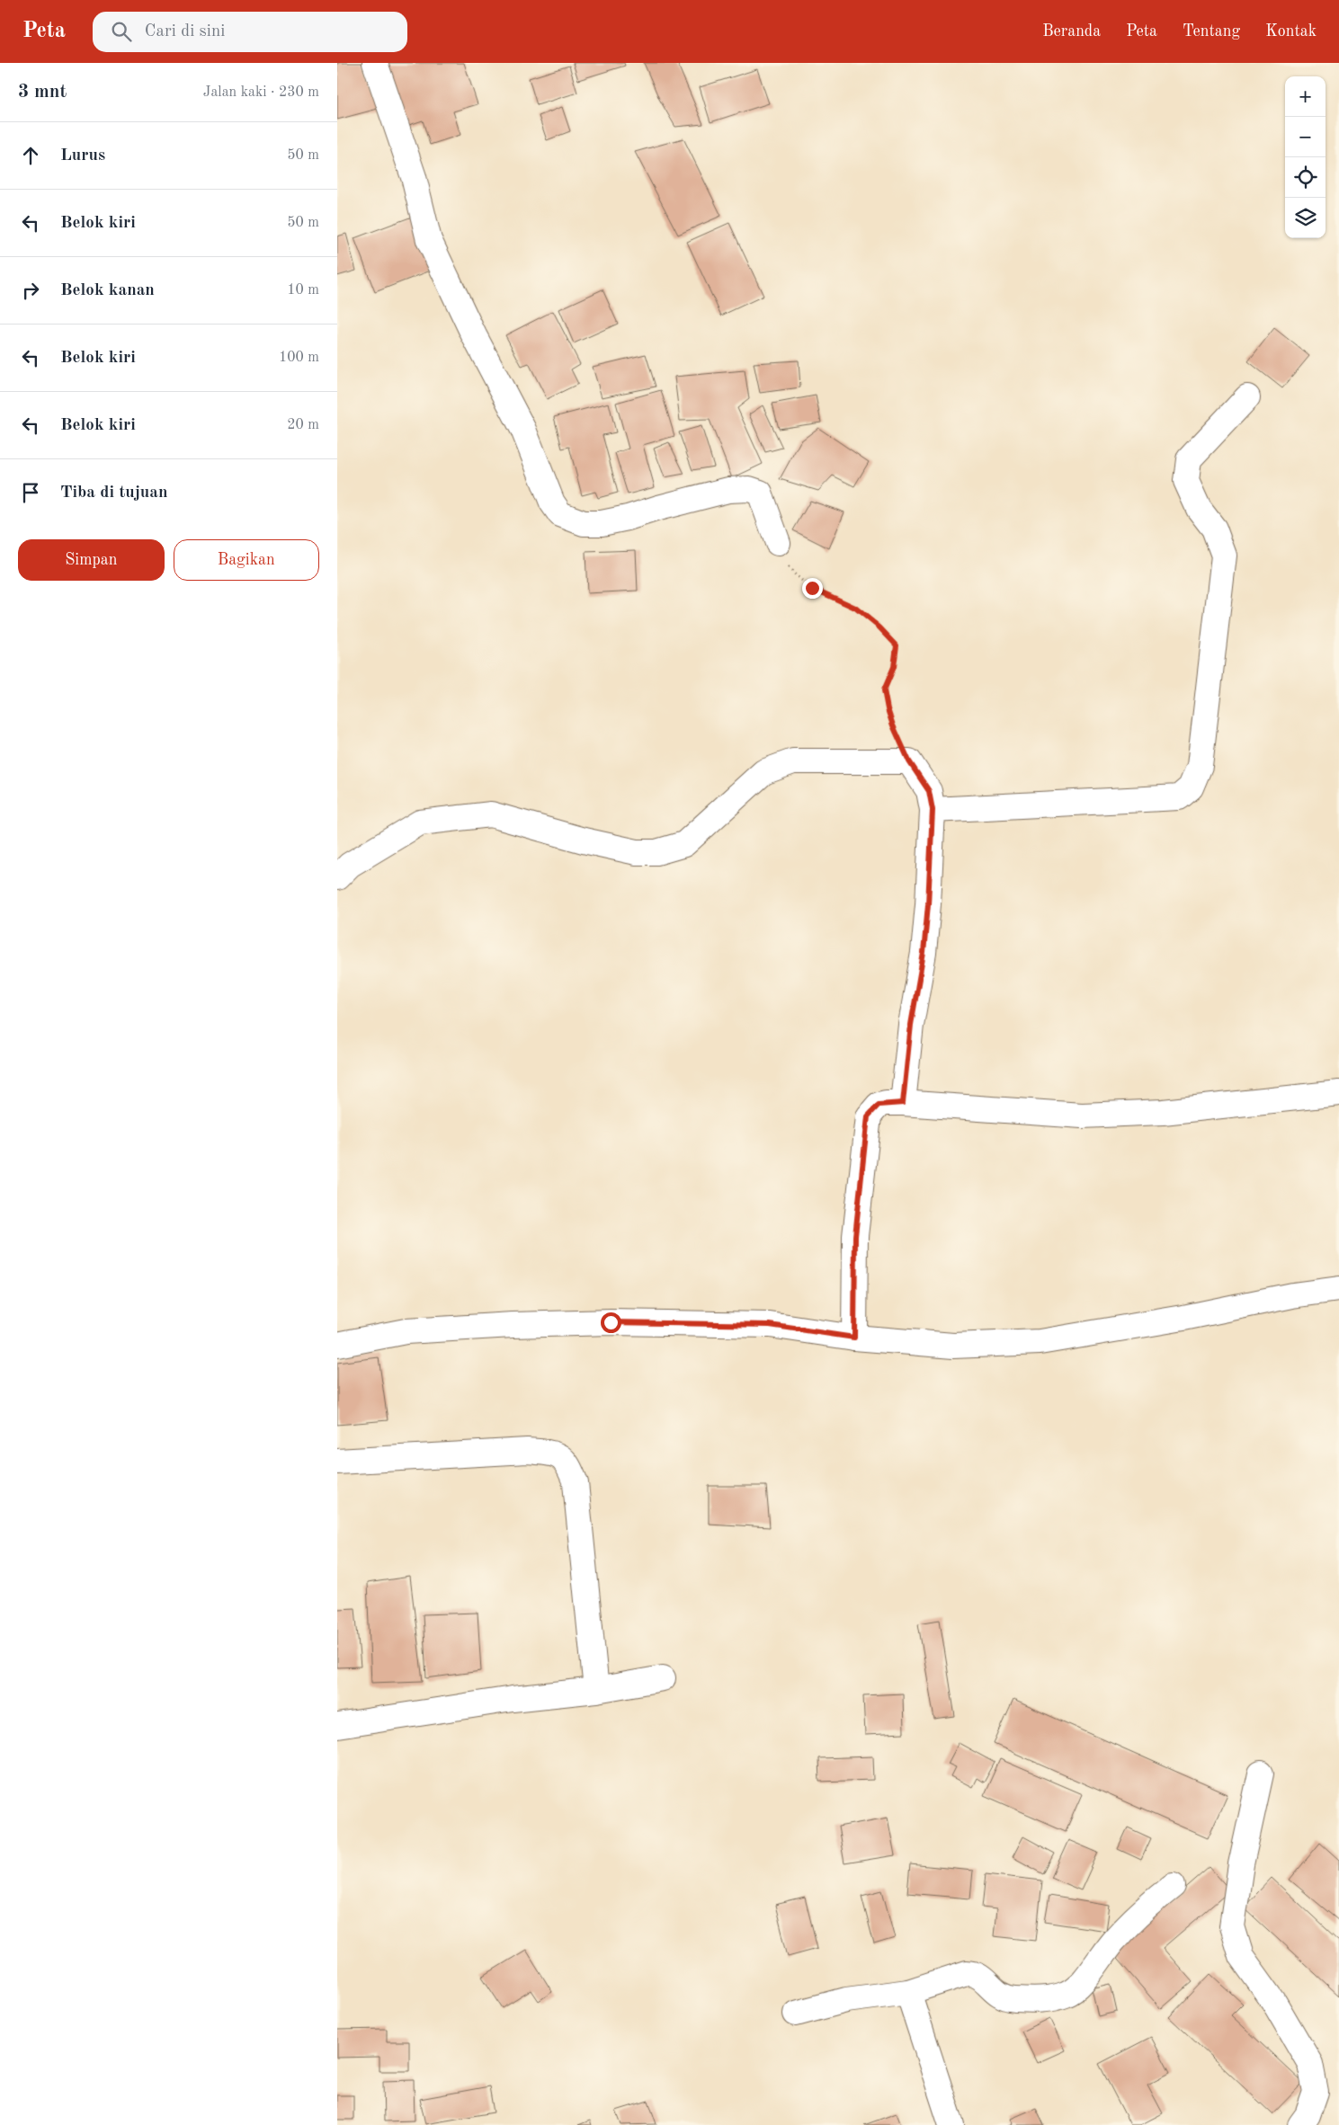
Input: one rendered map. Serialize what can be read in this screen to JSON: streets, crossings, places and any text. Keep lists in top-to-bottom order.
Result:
{
  "page": {
    "header": "Peta",
    "search": "Cari di sini",
    "nav": [
      "Beranda",
      "Peta",
      "Tentang",
      "Kontak"
    ],
    "heading": ["3 mnt", "Jalan kaki · 230 m"],
    "map_buttons": ["+", "−"],
    "list": [
      ["Lurus", "50 m"],
      ["Belok kiri", "50 m"],
      ["Belok kanan", "10 m"],
      ["Belok kiri", "100 m"],
      ["Belok kiri", "20 m"],
      "Tiba di tujuan"
    ],
    "buttons": ["Simpan", "Bagikan"]
  }
}
